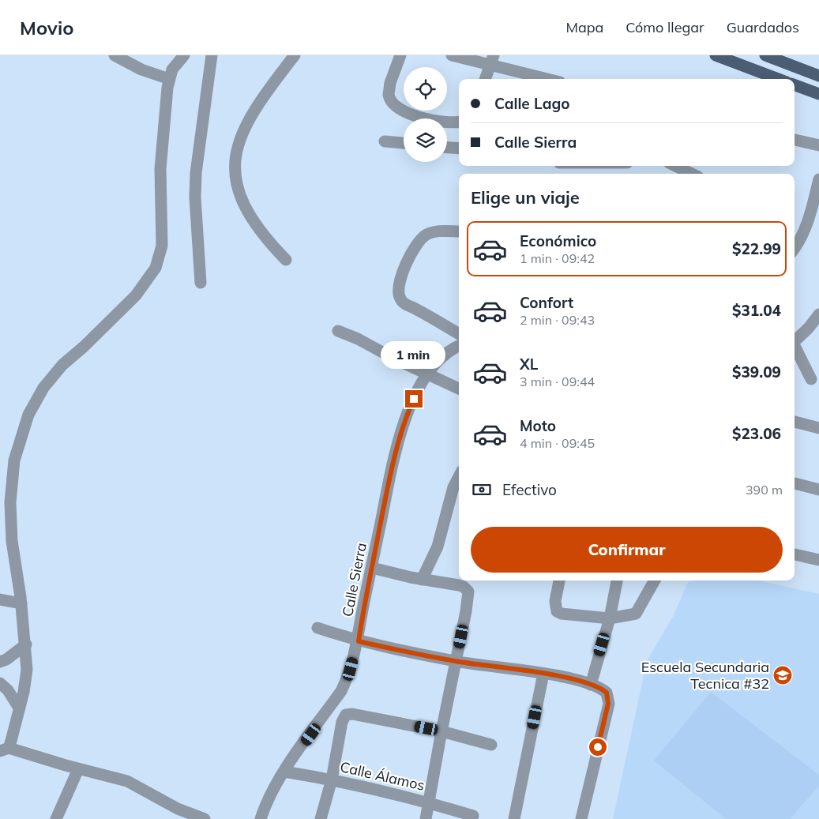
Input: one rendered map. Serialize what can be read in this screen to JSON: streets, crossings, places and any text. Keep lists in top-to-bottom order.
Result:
{
  "streets": {
    "street": ["Calle Sierra", "Calle Álamos"]
  },
  "crossings": [
    ["Calle Sierra", "Calle Álamos"]
  ],
  "places": {
    "school or university": ["Escuela Secundaria Tecnica #32"]
  },
  "page": {
    "header": "Movio",
    "nav": ["Mapa", "Cómo llegar", "Guardados"],
    "banner": ["Calle Lago", "Calle Sierra"],
    "heading": "Elige un viaje",
    "list": [
      {
        "name": "Económico",
        "note": "1 min · 09:42",
        "value": "$22.99"
      },
      {
        "name": "Confort",
        "note": "2 min · 09:43",
        "value": "$31.04"
      },
      {
        "name": "XL",
        "note": "3 min · 09:44",
        "value": "$39.09"
      },
      {
        "name": "Moto",
        "note": "4 min · 09:45",
        "value": "$23.06"
      }
    ],
    "bubble": "1 min",
    "pay": ["Efectivo", "390 m"],
    "buttons": "Confirmar"
  }
}
